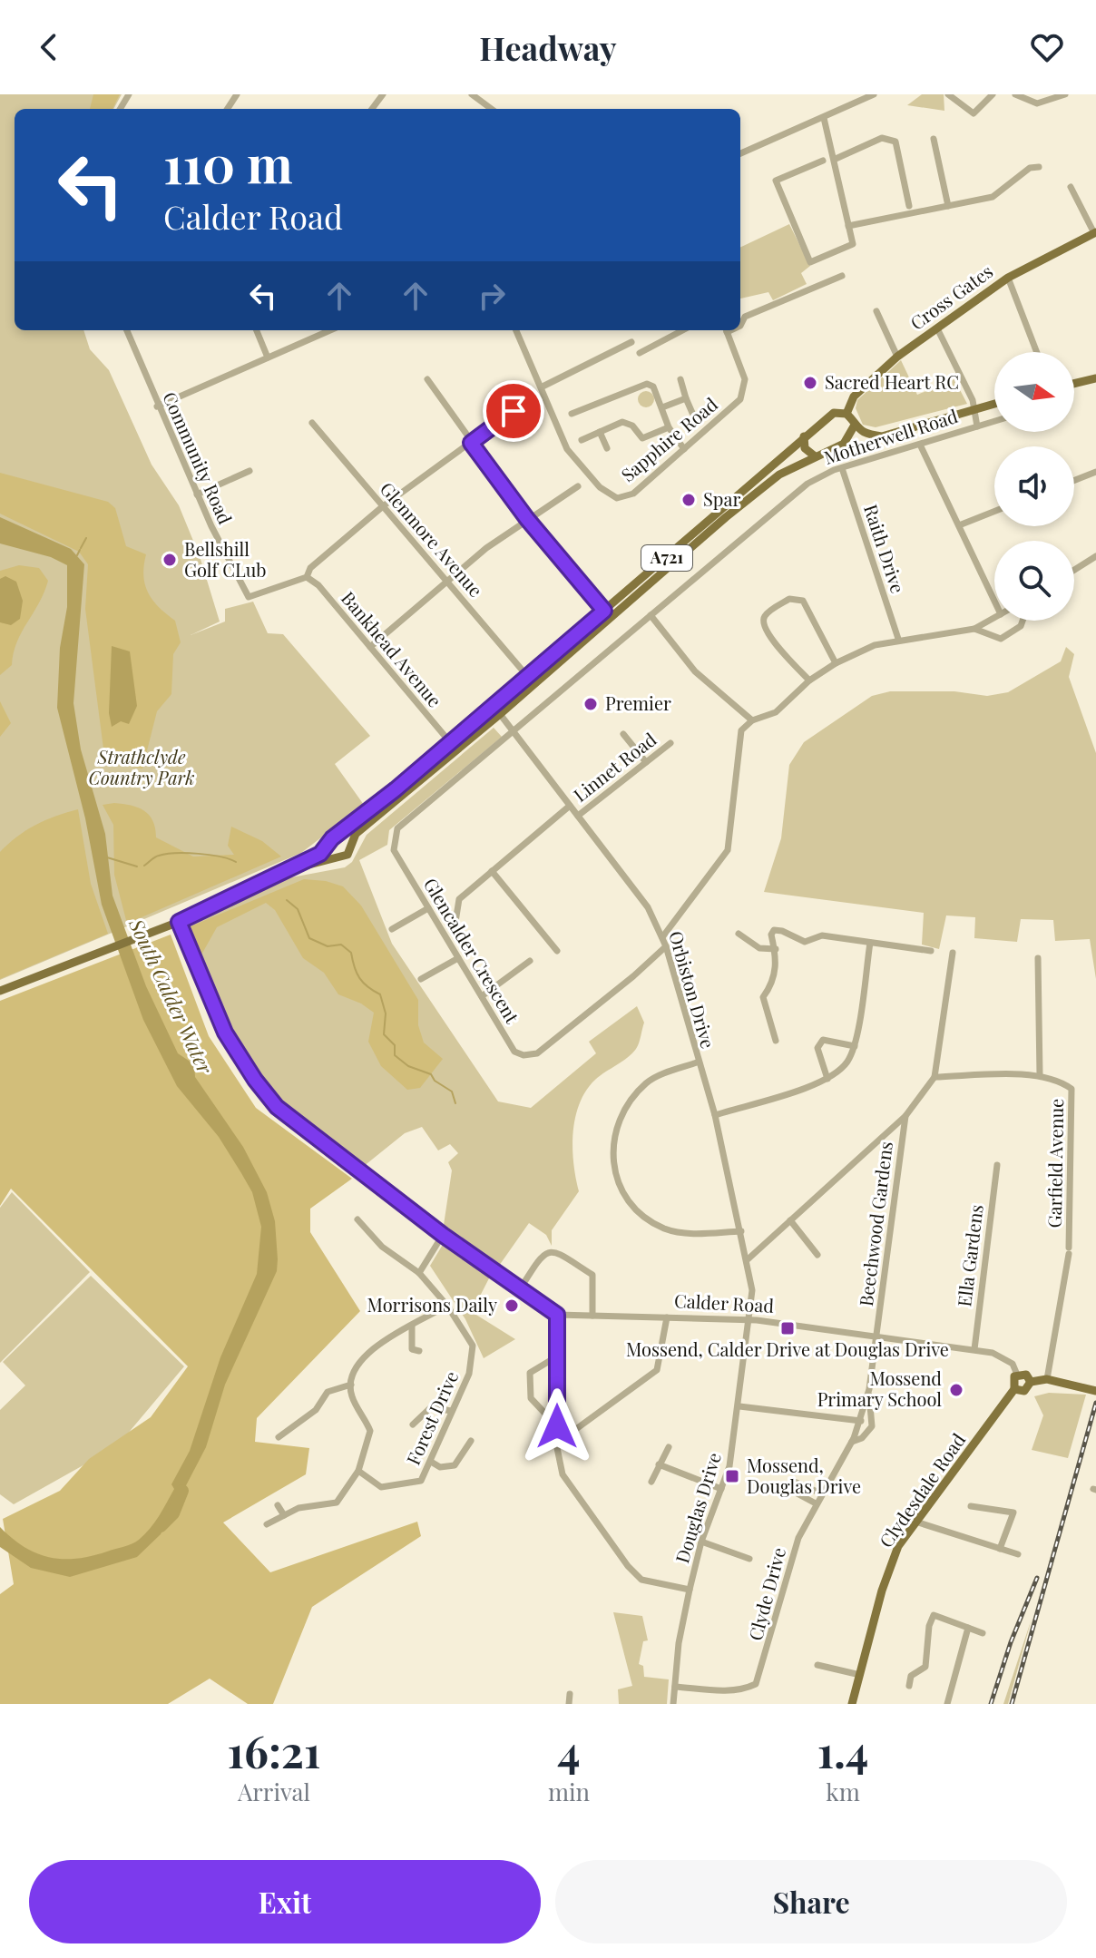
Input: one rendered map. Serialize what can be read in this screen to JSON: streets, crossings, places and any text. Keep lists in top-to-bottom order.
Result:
{
  "streets": {
    "main road": [
      "Cross Gates",
      "Motherwell Road",
      "A721",
      "Clydesdale Road"
    ],
    "street": [
      "Sapphire Road",
      "Community Road",
      "Glenmore Avenue",
      "Raith Drive",
      "Bankhead Avenue",
      "Linnet Road",
      "Glencalder Crescent",
      "Orbiston Drive",
      "Garfield Avenue",
      "Beechwood Gardens",
      "Ella Gardens",
      "Calder Road",
      "Forest Drive",
      "Douglas Drive",
      "Clyde Drive"
    ]
  },
  "crossings": [
    ["Cross Gates", "Motherwell Road"],
    ["Motherwell Road", "Glenmore Avenue"],
    ["Motherwell Road", "Raith Drive"],
    ["Motherwell Road", "A721"],
    ["Motherwell Road", "Bankhead Avenue"],
    ["Motherwell Road", "Glencalder Crescent"],
    ["Motherwell Road", "Orbiston Drive"],
    ["Community Road", "Bankhead Avenue"],
    ["Linnet Road", "Orbiston Drive"],
    ["Glencalder Crescent", "Orbiston Drive"],
    ["Orbiston Drive", "Beechwood Gardens"],
    ["Orbiston Drive", "Calder Road"],
    ["Orbiston Drive", "Douglas Drive"],
    ["Garfield Avenue", "Beechwood Gardens"],
    ["Beechwood Gardens", "Calder Road"],
    ["Beechwood Gardens", "Clyde Drive"],
    ["Ella Gardens", "Calder Road"],
    ["Calder Road", "Clydesdale Road"],
    ["Calder Road", "Douglas Drive"],
    ["Calder Road", "Clyde Drive"],
    ["Douglas Drive", "Clyde Drive"]
  ],
  "water": ["South Calder Water"],
  "parks": ["Strathclyde Country Park"],
  "places": {
    "other": [
      "Sacred Heart RC",
      "Spar",
      "Bellshill Golf CLub",
      "Premier",
      "Morrisons Daily",
      "Mossend Primary School"
    ],
    "transit": ["Mossend, Calder Drive at Douglas Drive", "Mossend, Douglas Drive"]
  },
  "north": "right",
  "page": {
    "header": "Headway",
    "turn": ["110 m", "Calder Road"],
    "eta": [
      "16:21",
      "Arrival",
      "4",
      "min",
      "1.4",
      "km"
    ],
    "buttons": ["Exit", "Share"]
  }
}
